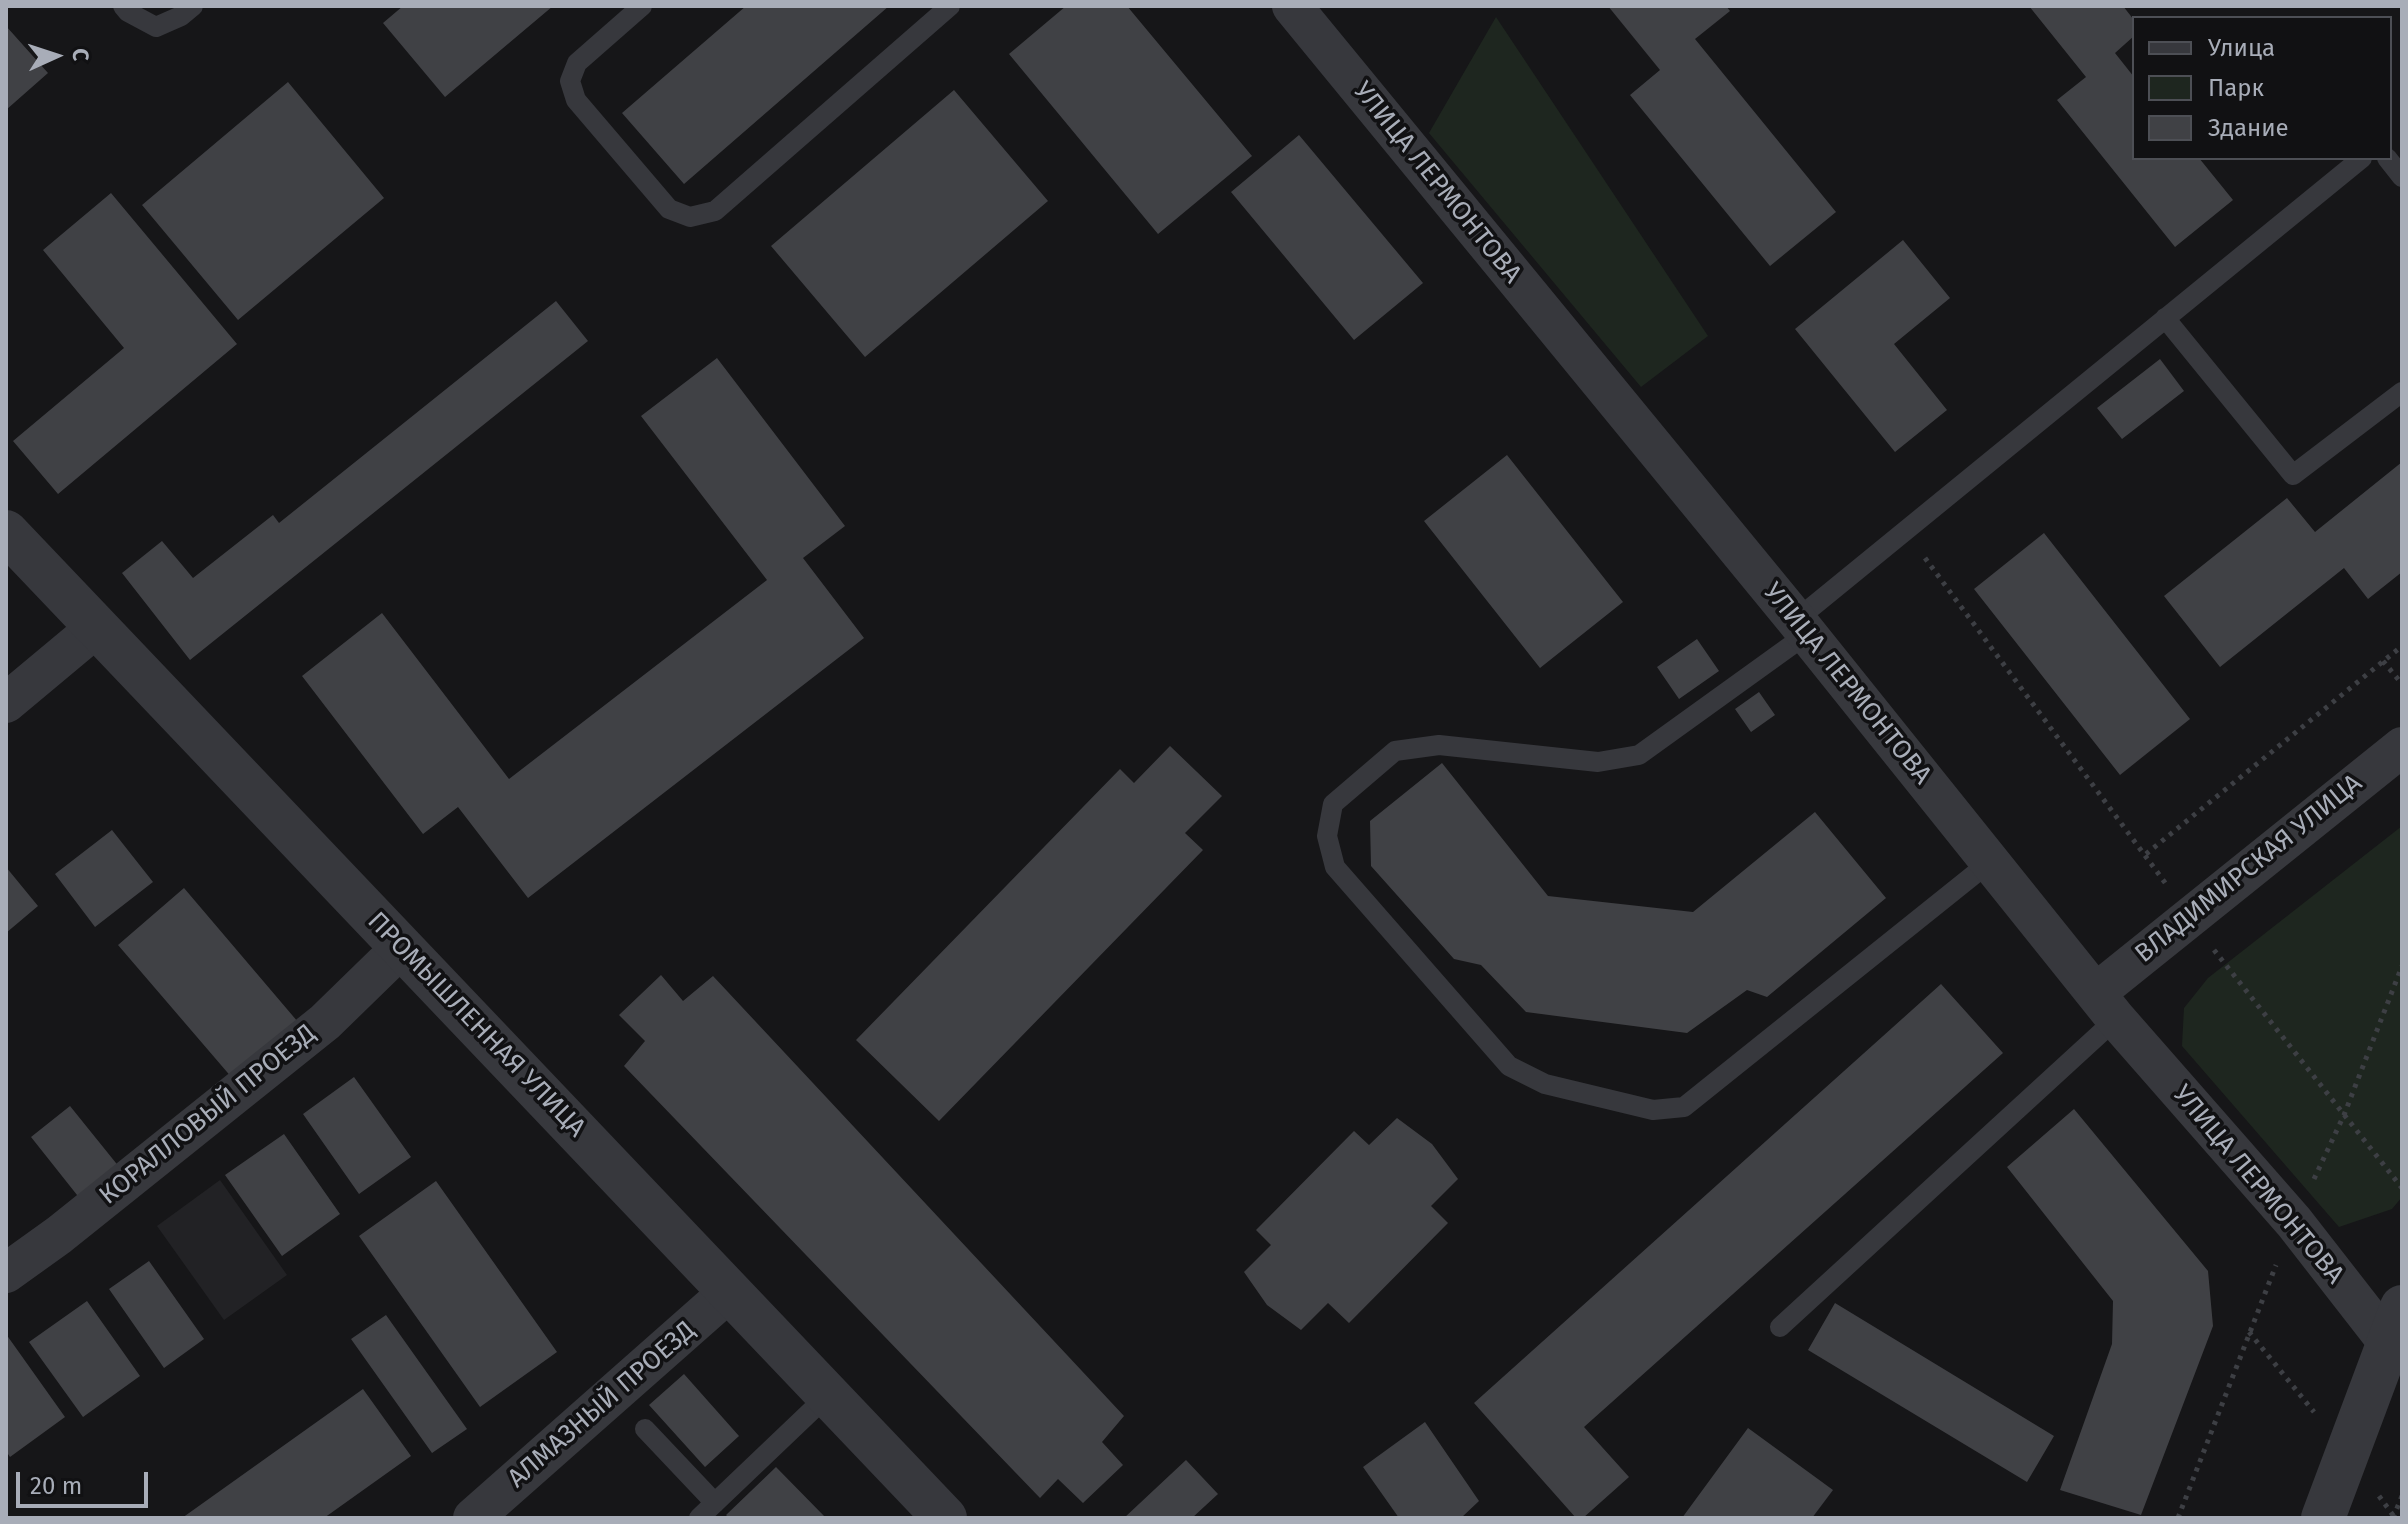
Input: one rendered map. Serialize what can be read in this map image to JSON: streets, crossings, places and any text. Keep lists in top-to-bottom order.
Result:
{
  "streets": {
    "street": [
      "УЛИЦА ЛЕРМОНТОВА",
      "ВЛАДИМИРСКАЯ УЛИЦА",
      "ПРОМЫШЛЕННАЯ УЛИЦА",
      "КОРАЛЛОВЫЙ ПРОЕЗД",
      "АЛМАЗНЫЙ ПРОЕЗД"
    ]
  },
  "crossings": [
    ["УЛИЦА ЛЕРМОНТОВА", "ВЛАДИМИРСКАЯ УЛИЦА"],
    ["ПРОМЫШЛЕННАЯ УЛИЦА", "КОРАЛЛОВЫЙ ПРОЕЗД"],
    ["ПРОМЫШЛЕННАЯ УЛИЦА", "АЛМАЗНЫЙ ПРОЕЗД"]
  ],
  "legend": ["Улица", "Парк", "Здание"],
  "scale_bar": "20 m",
  "north": "right"
}
